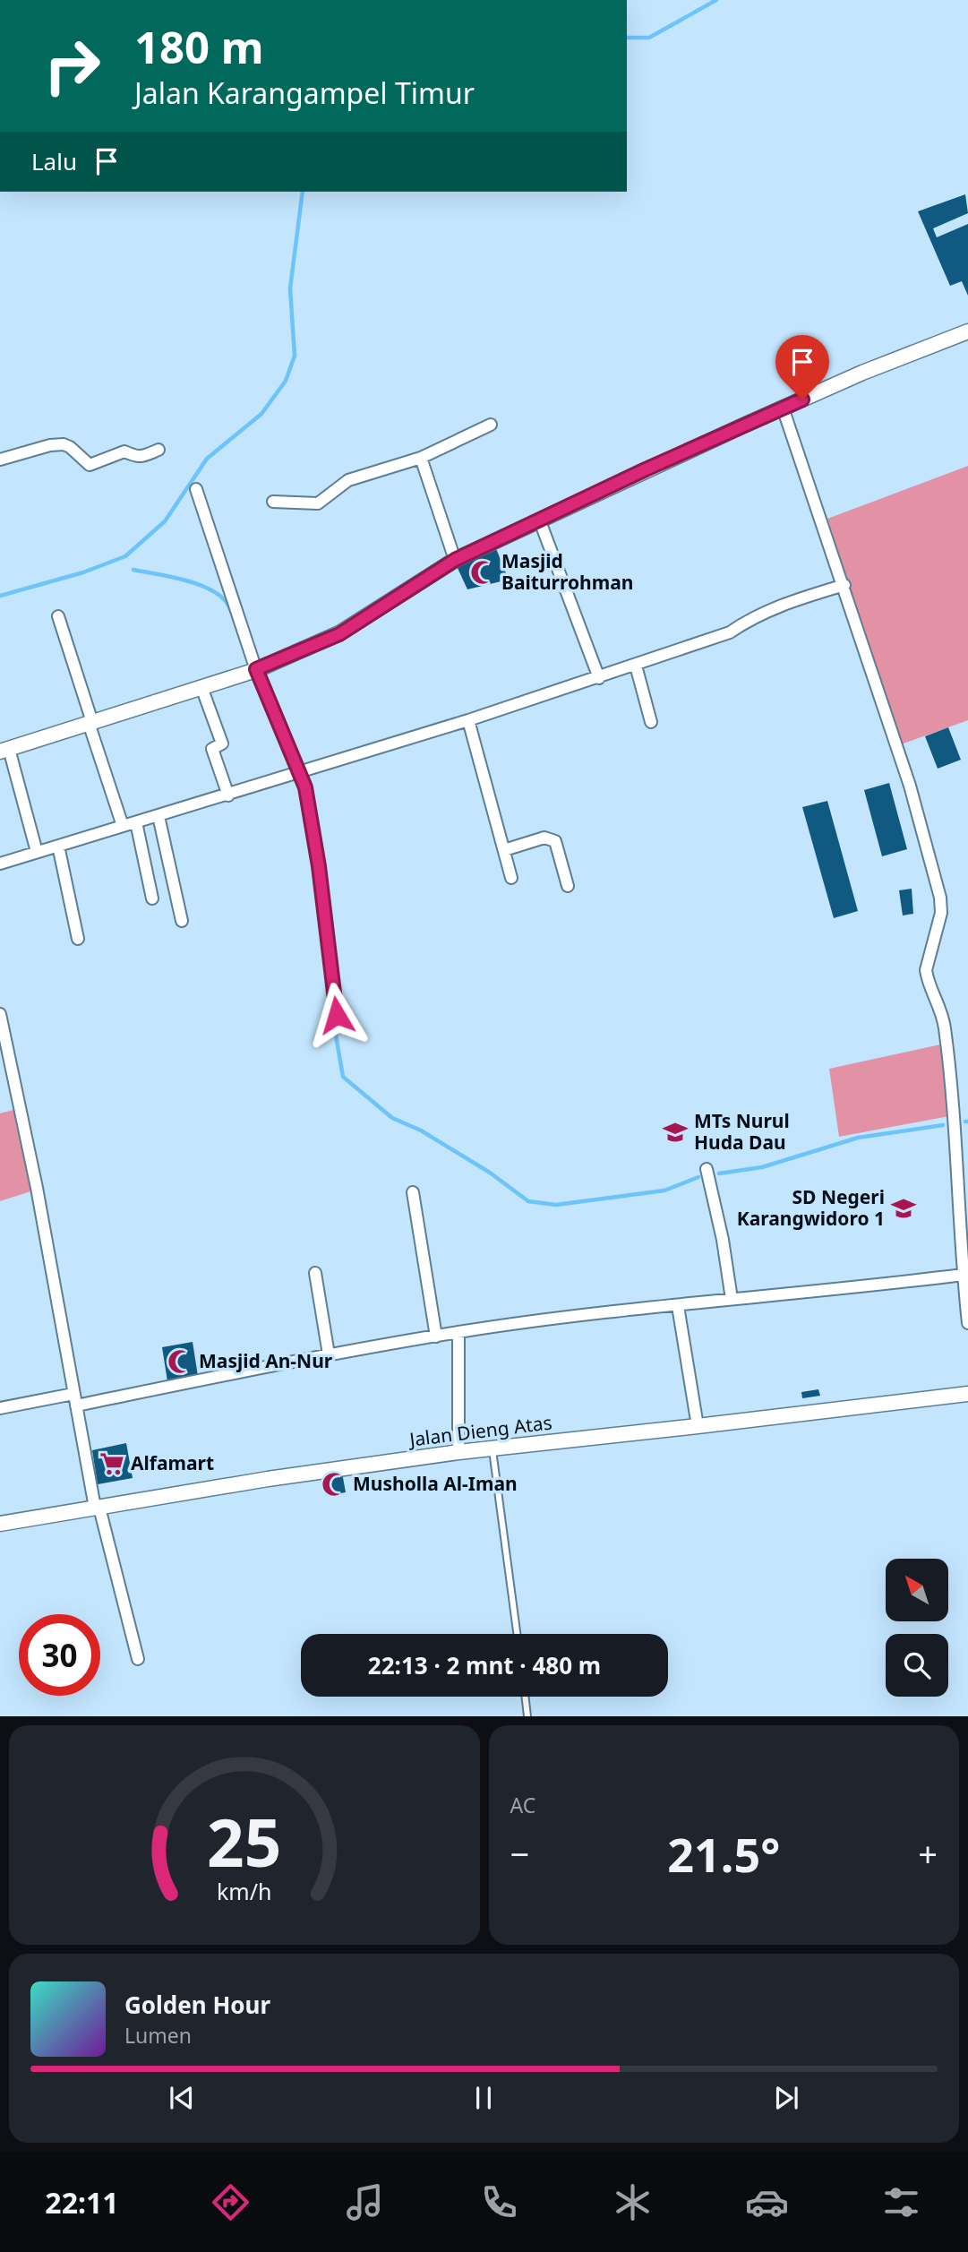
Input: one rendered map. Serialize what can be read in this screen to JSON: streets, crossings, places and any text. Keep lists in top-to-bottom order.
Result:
{
  "streets": {
    "street": ["Jalan Dieng Atas"]
  },
  "places": {
    "mosque": ["Masjid Baiturrohman", "Masjid An-Nur", "Musholla Al-Iman"],
    "school or university": ["MTs Nurul Huda Dau", "SD Negeri Karangwidoro 1"],
    "supermarket": ["Alfamart"]
  },
  "north": "top left",
  "page": {
    "turn": ["180 m", "Jalan Karangampel Timur"],
    "then": "Lalu",
    "limit": "30",
    "trip": "22:13 · 2 mnt · 480 m",
    "tile": "AC",
    "heat": ["−", "21.5°", "+"],
    "song": ["Golden Hour", "Lumen"],
    "tabs": "22:11",
    "gauge": ["25", "km/h"]
  }
}
